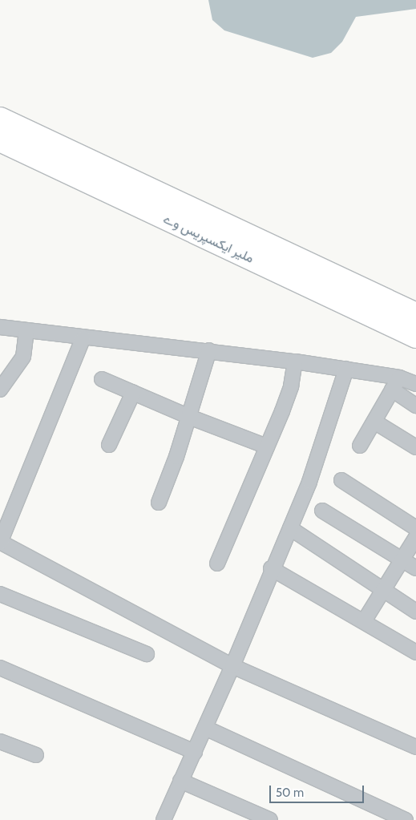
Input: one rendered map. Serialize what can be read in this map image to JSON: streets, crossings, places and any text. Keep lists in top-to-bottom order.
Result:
{
  "streets": {
    "highway": ["ملیر ایکسپریس وے"]
  },
  "scale_bar": "50 m"
}
